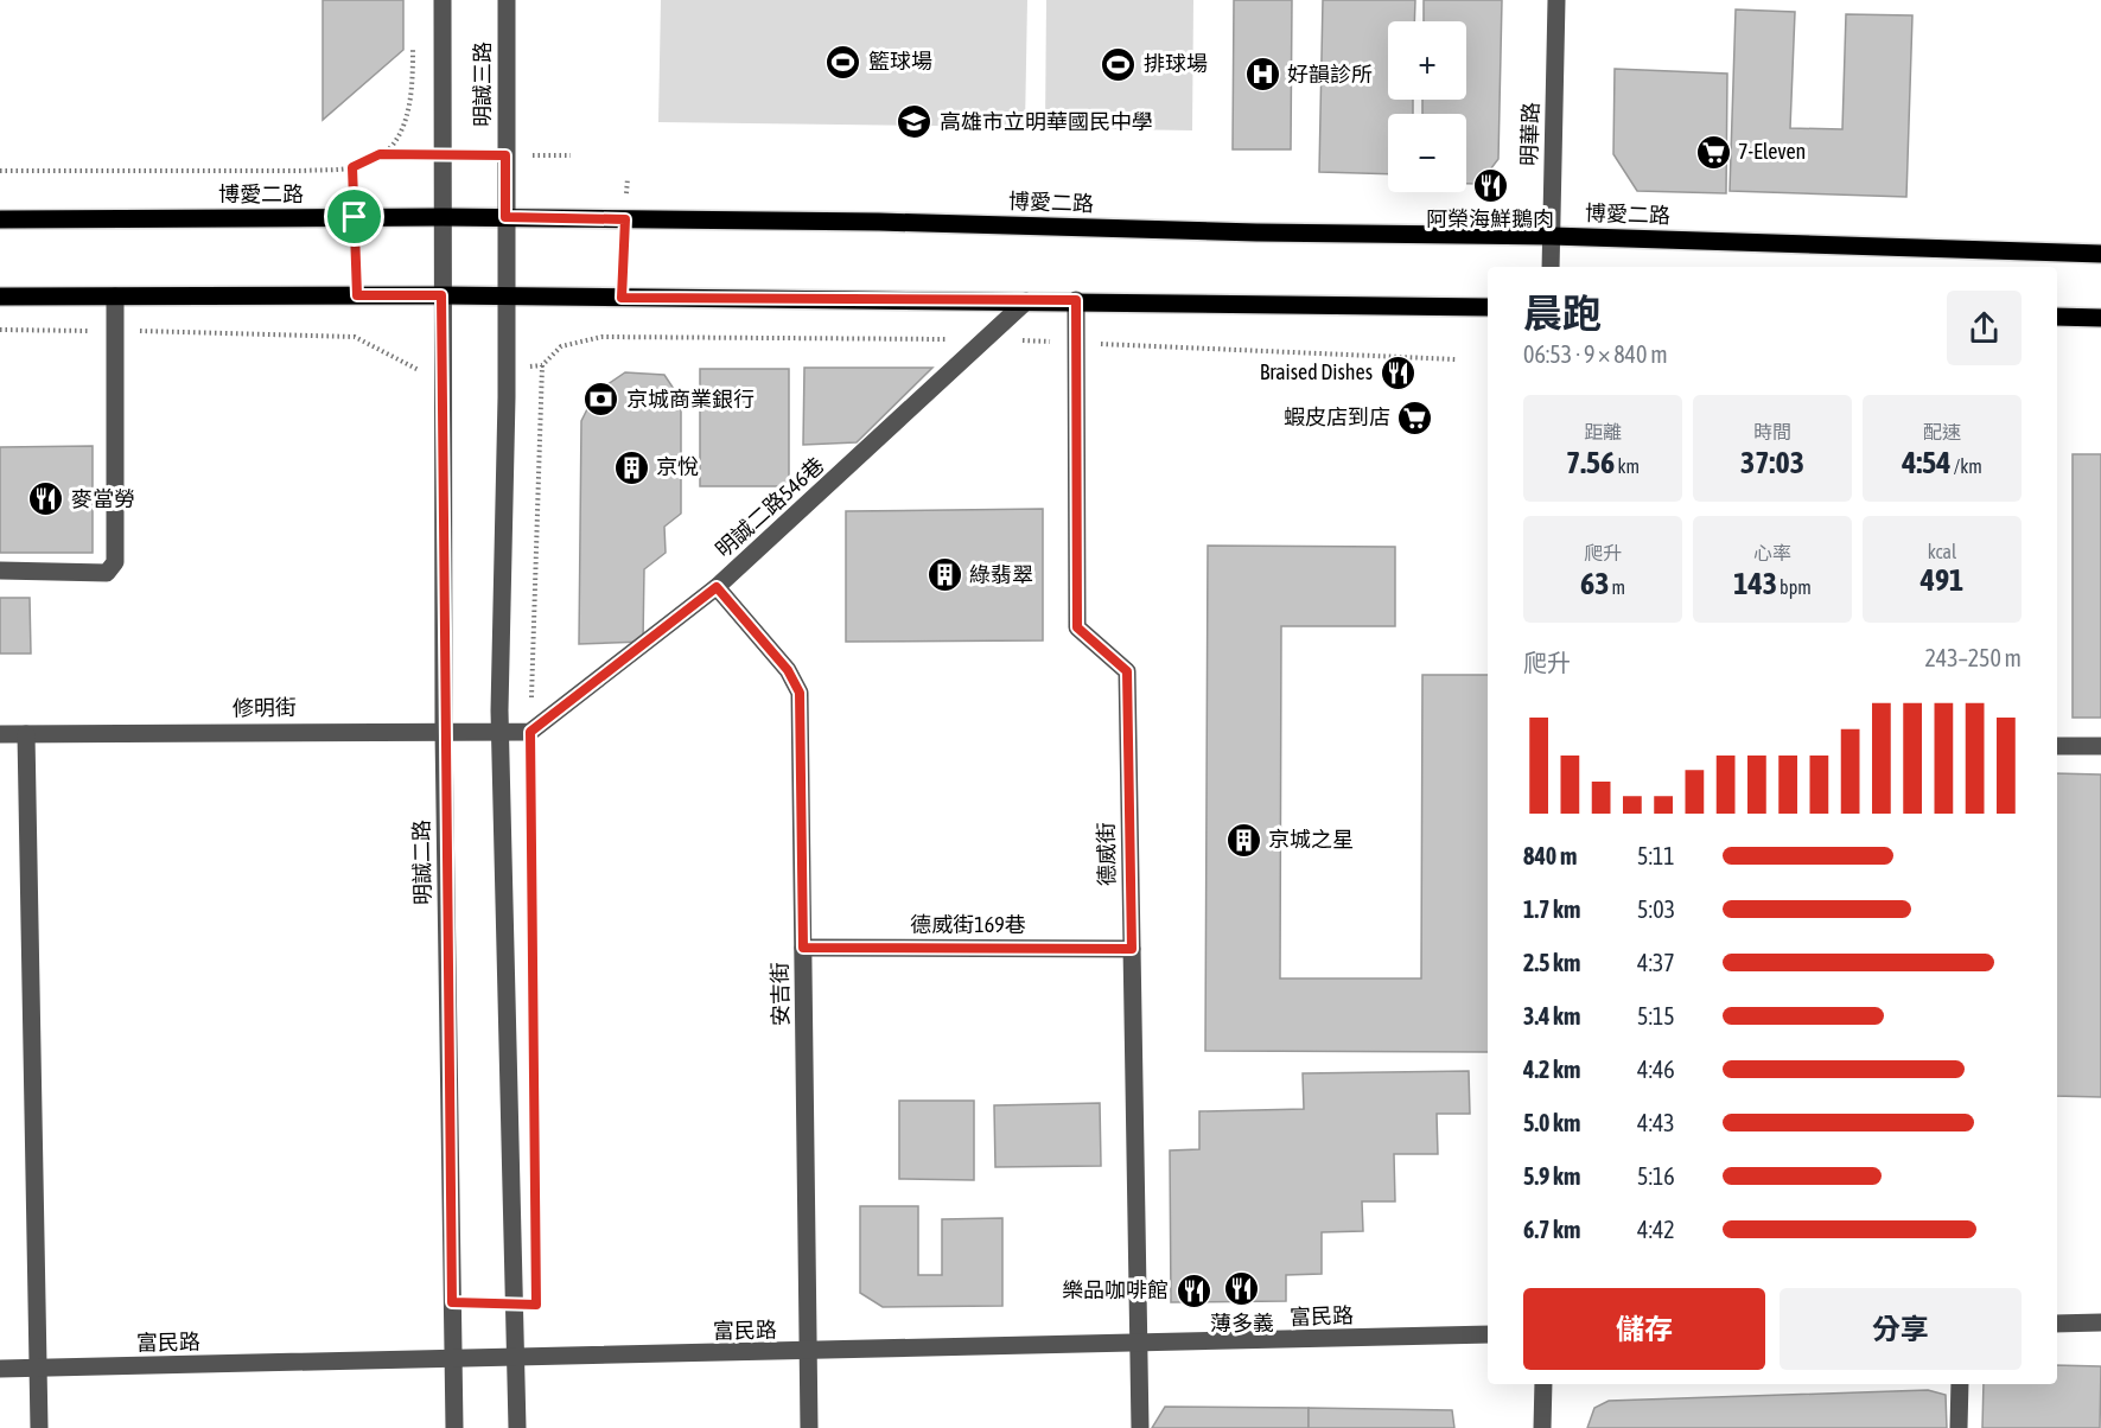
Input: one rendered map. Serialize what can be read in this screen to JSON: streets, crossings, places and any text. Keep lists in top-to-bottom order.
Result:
{
  "streets": {
    "main road": ["博愛二路"],
    "street": [
      "明誠三路",
      "明華路",
      "明誠二路546巷",
      "修明街",
      "德威街",
      "明誠二路",
      "德威街169巷",
      "安吉街",
      "富民路"
    ]
  },
  "crossings": [
    ["明誠三路", "博愛二路"],
    ["明誠三路", "明誠二路"],
    ["明華路", "博愛二路"],
    ["明誠二路546巷", "修明街"],
    ["明誠二路546巷", "安吉街"],
    ["修明街", "明誠二路"],
    ["德威街", "德威街169巷"],
    ["德威街", "富民路"],
    ["明誠二路", "富民路"],
    ["德威街169巷", "安吉街"],
    ["安吉街", "富民路"]
  ],
  "places": {
    "sports": ["籃球場", "排球場"],
    "hospital": ["好韻診所"],
    "school or university": ["高雄市立明華國民中學"],
    "supermarket": ["7-Eleven", "蝦皮店到店"],
    "restaurant": [
      "阿榮海鮮鵝肉",
      "Braised Dishes",
      "麥當勞",
      "薄多義",
      "樂品咖啡館"
    ],
    "bank": ["京城商業銀行"],
    "building": ["京悅", "綠翡翠", "京城之星"]
  },
  "page": {
    "map_buttons": ["+", "−"],
    "heading": ["晨跑", "06:53 · 9 × 840 m"],
    "stats": [
      ["距離", "7.56 km"],
      ["時間", "37:03"],
      ["配速", "4:54 /km"],
      ["爬升", "63 m"],
      ["心率", "143 bpm"],
      ["kcal", "491"]
    ],
    "chart": ["爬升", "243–250 m"],
    "list": [
      {
        "name": "840 m",
        "note": "5:11"
      },
      {
        "name": "1.7 km",
        "note": "5:03"
      },
      {
        "name": "2.5 km",
        "note": "4:37"
      },
      {
        "name": "3.4 km",
        "note": "5:15"
      },
      {
        "name": "4.2 km",
        "note": "4:46"
      },
      {
        "name": "5.0 km",
        "note": "4:43"
      },
      {
        "name": "5.9 km",
        "note": "5:16"
      },
      {
        "name": "6.7 km",
        "note": "4:42"
      }
    ],
    "buttons": ["儲存", "分享"]
  }
}
